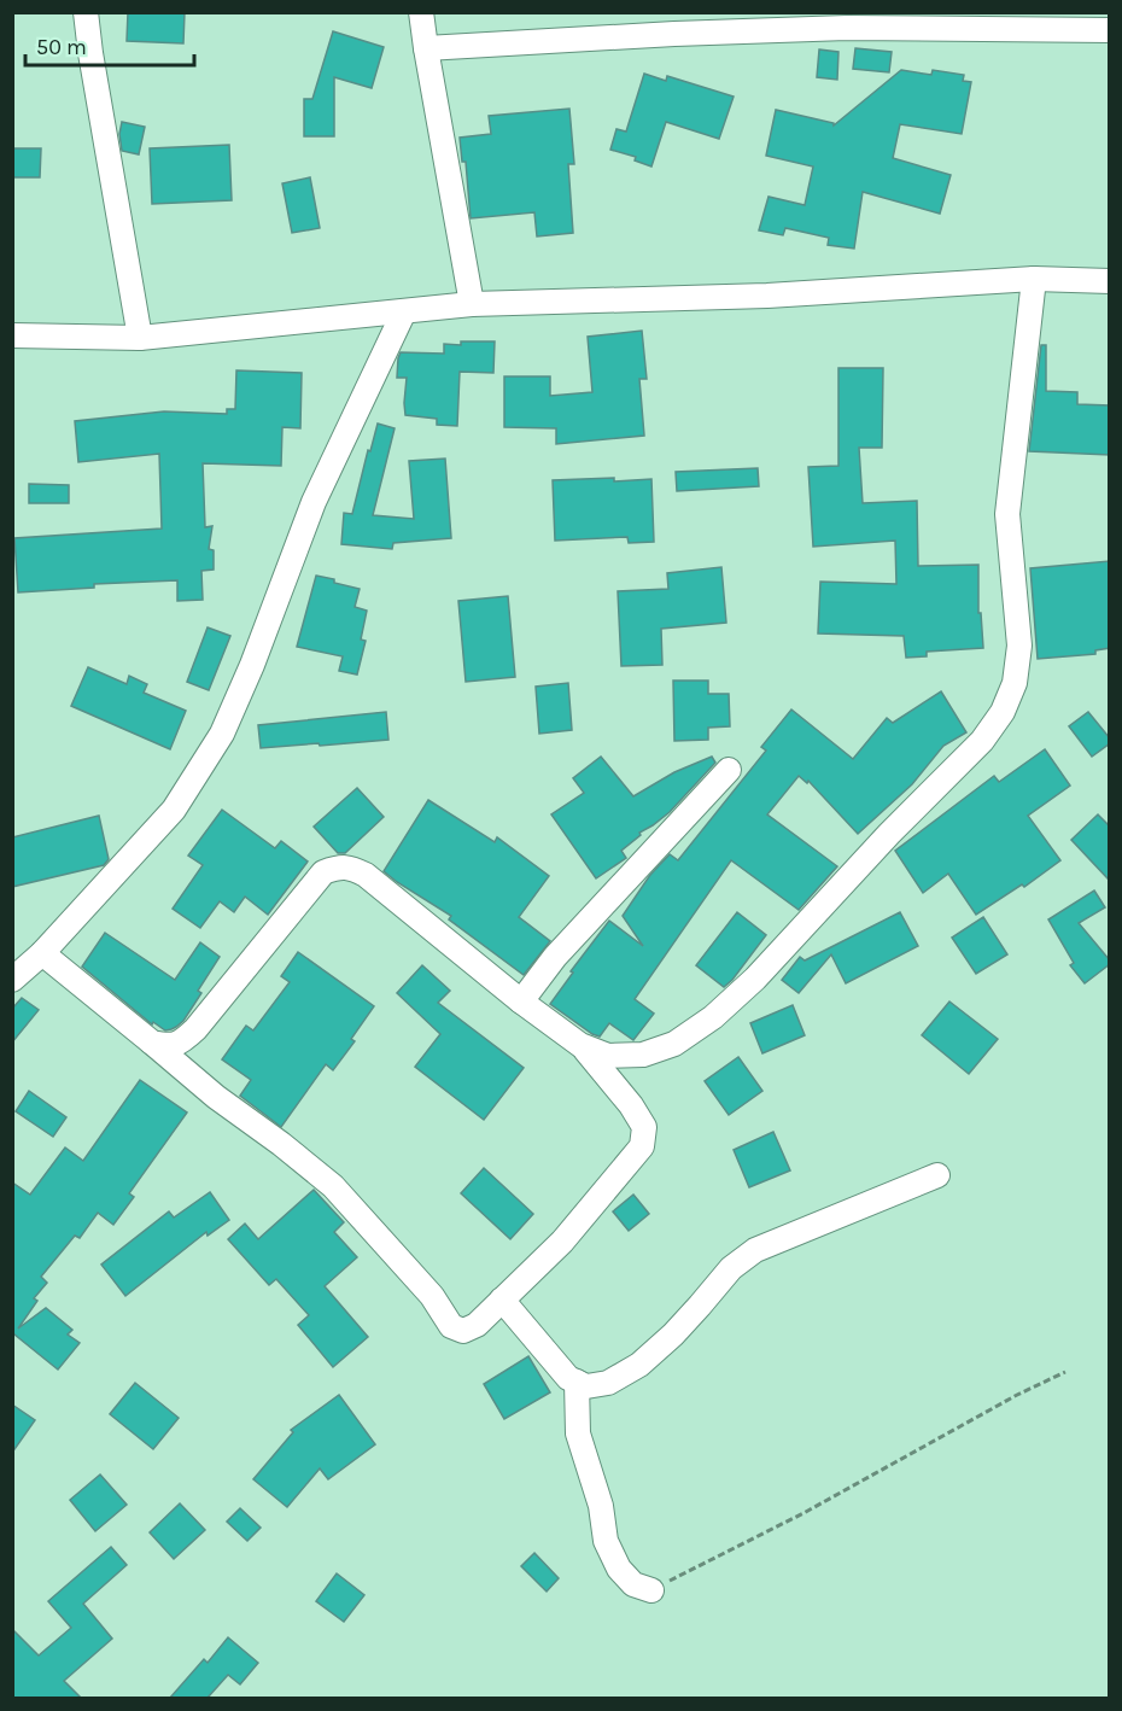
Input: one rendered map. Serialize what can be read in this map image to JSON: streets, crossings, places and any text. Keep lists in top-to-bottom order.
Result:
{
  "scale_bar": "50 m"
}
